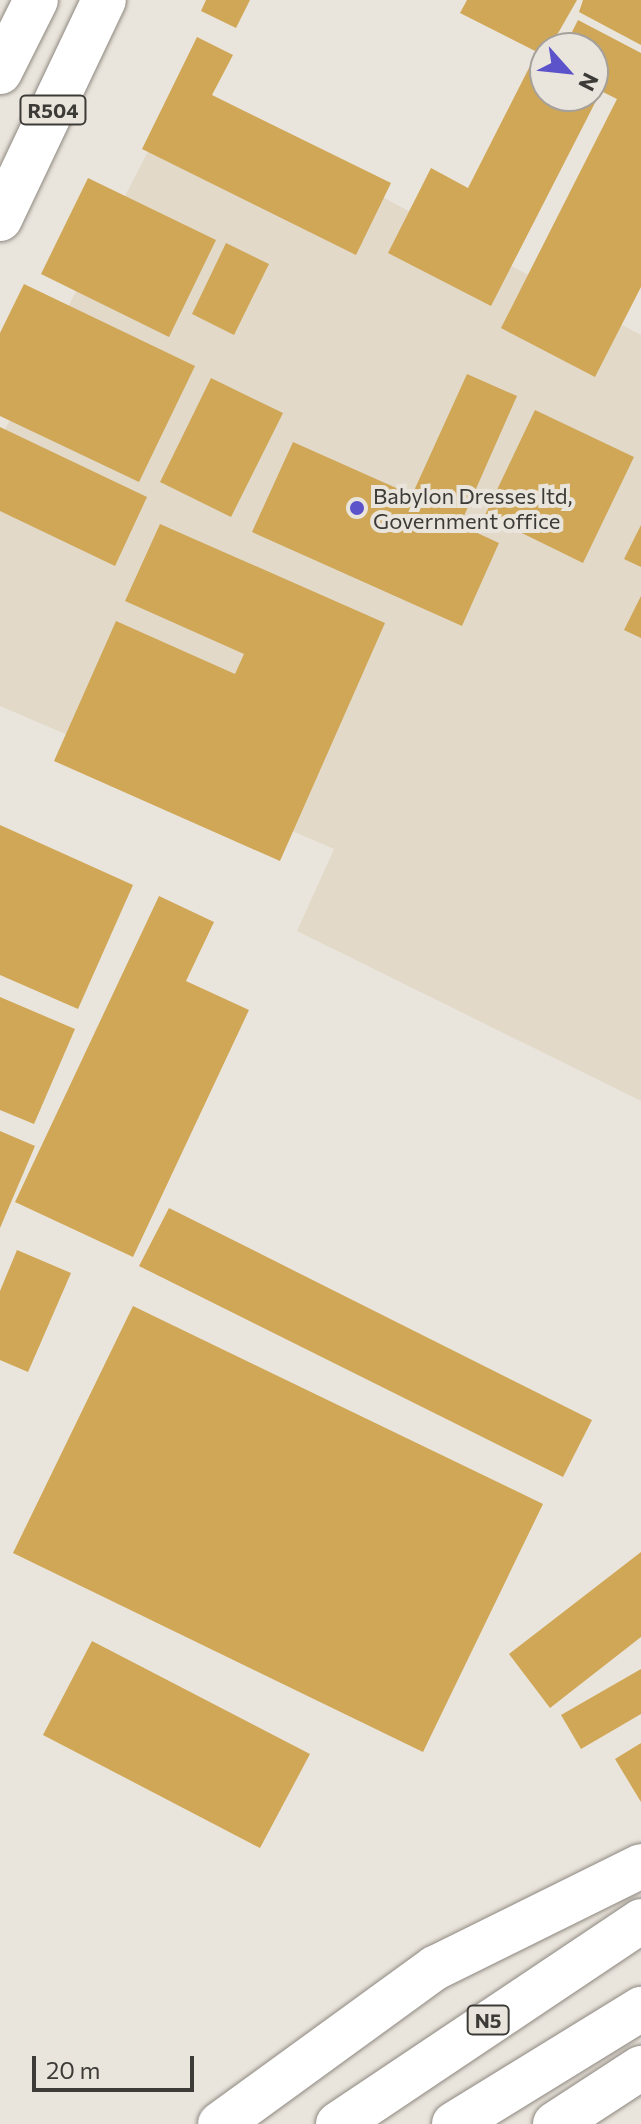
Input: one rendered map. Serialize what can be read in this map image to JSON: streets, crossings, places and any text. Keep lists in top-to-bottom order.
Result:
{
  "streets": {
    "main road": ["R504", "N5"]
  },
  "places": ["Babylon Dresses ltd, Government office"],
  "scale_bar": "20 m",
  "north": "bottom right"
}
